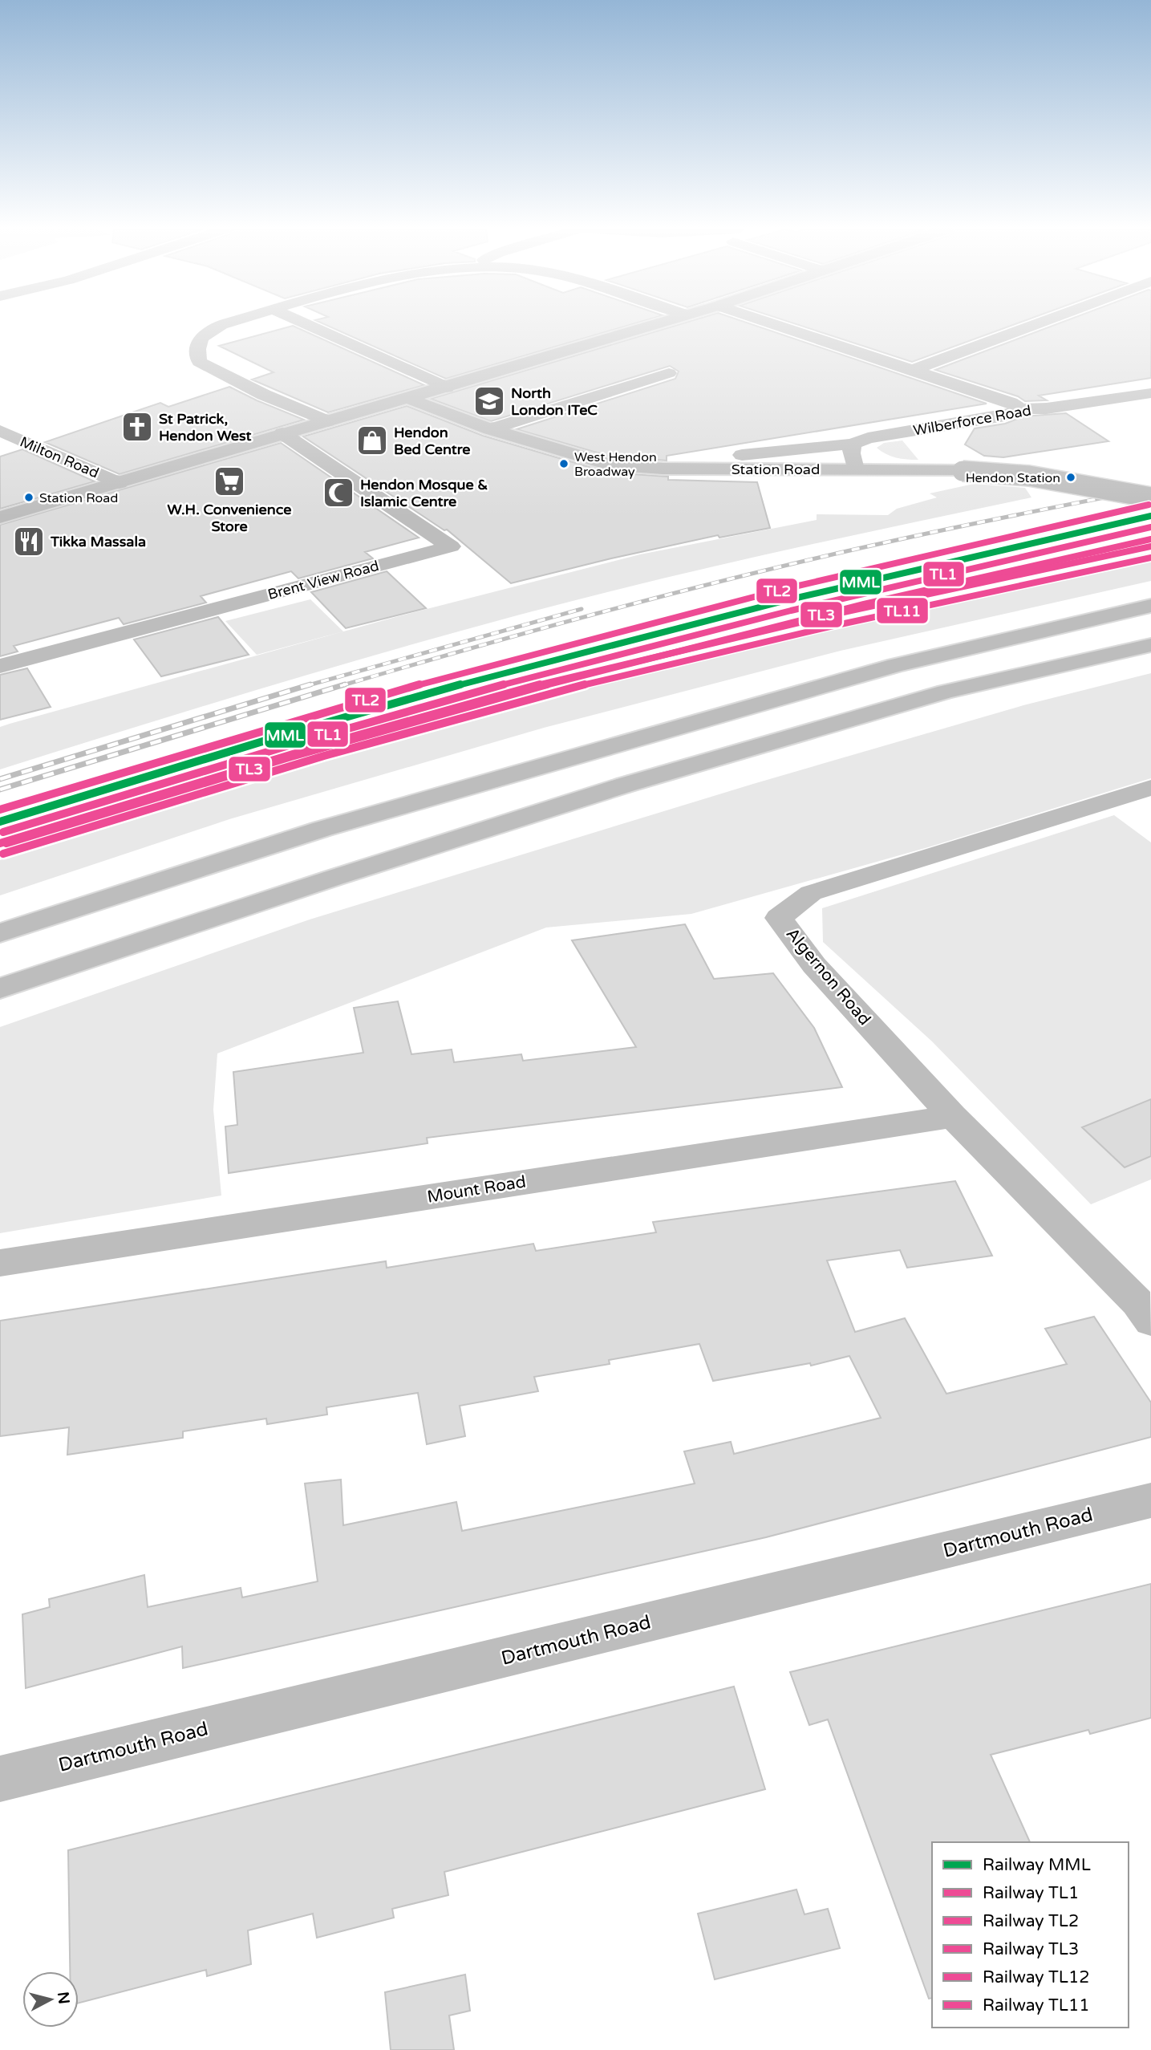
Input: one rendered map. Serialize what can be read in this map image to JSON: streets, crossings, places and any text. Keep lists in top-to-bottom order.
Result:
{
  "streets": {
    "main road": [
      "Wilberforce Road",
      "Milton Road",
      "Station Road",
      "Brent View Road",
      "Algernon Road",
      "Mount Road",
      "Dartmouth Road"
    ]
  },
  "crossings": [
    ["Algernon Road", "Mount Road"]
  ],
  "places": {
    "school or university": ["North London ITeC"],
    "church": ["St Patrick, Hendon West"],
    "shop": ["Hendon Bed Centre"],
    "other": ["West Hendon Broadway", "Hendon Station", "Station Road"],
    "supermarket": ["W.H. Convenience Store"],
    "mosque": ["Hendon Mosque & Islamic Centre"],
    "restaurant": ["Tikka Massala"]
  },
  "lines": [
    "rail line TL2",
    "rail line MML",
    "rail line TL1",
    "rail line TL3",
    "rail line TL12",
    "rail line TL11"
  ],
  "legend": [
    "Railway MML",
    "Railway TL1",
    "Railway TL2",
    "Railway TL3",
    "Railway TL12",
    "Railway TL11"
  ],
  "north": "right"
}
